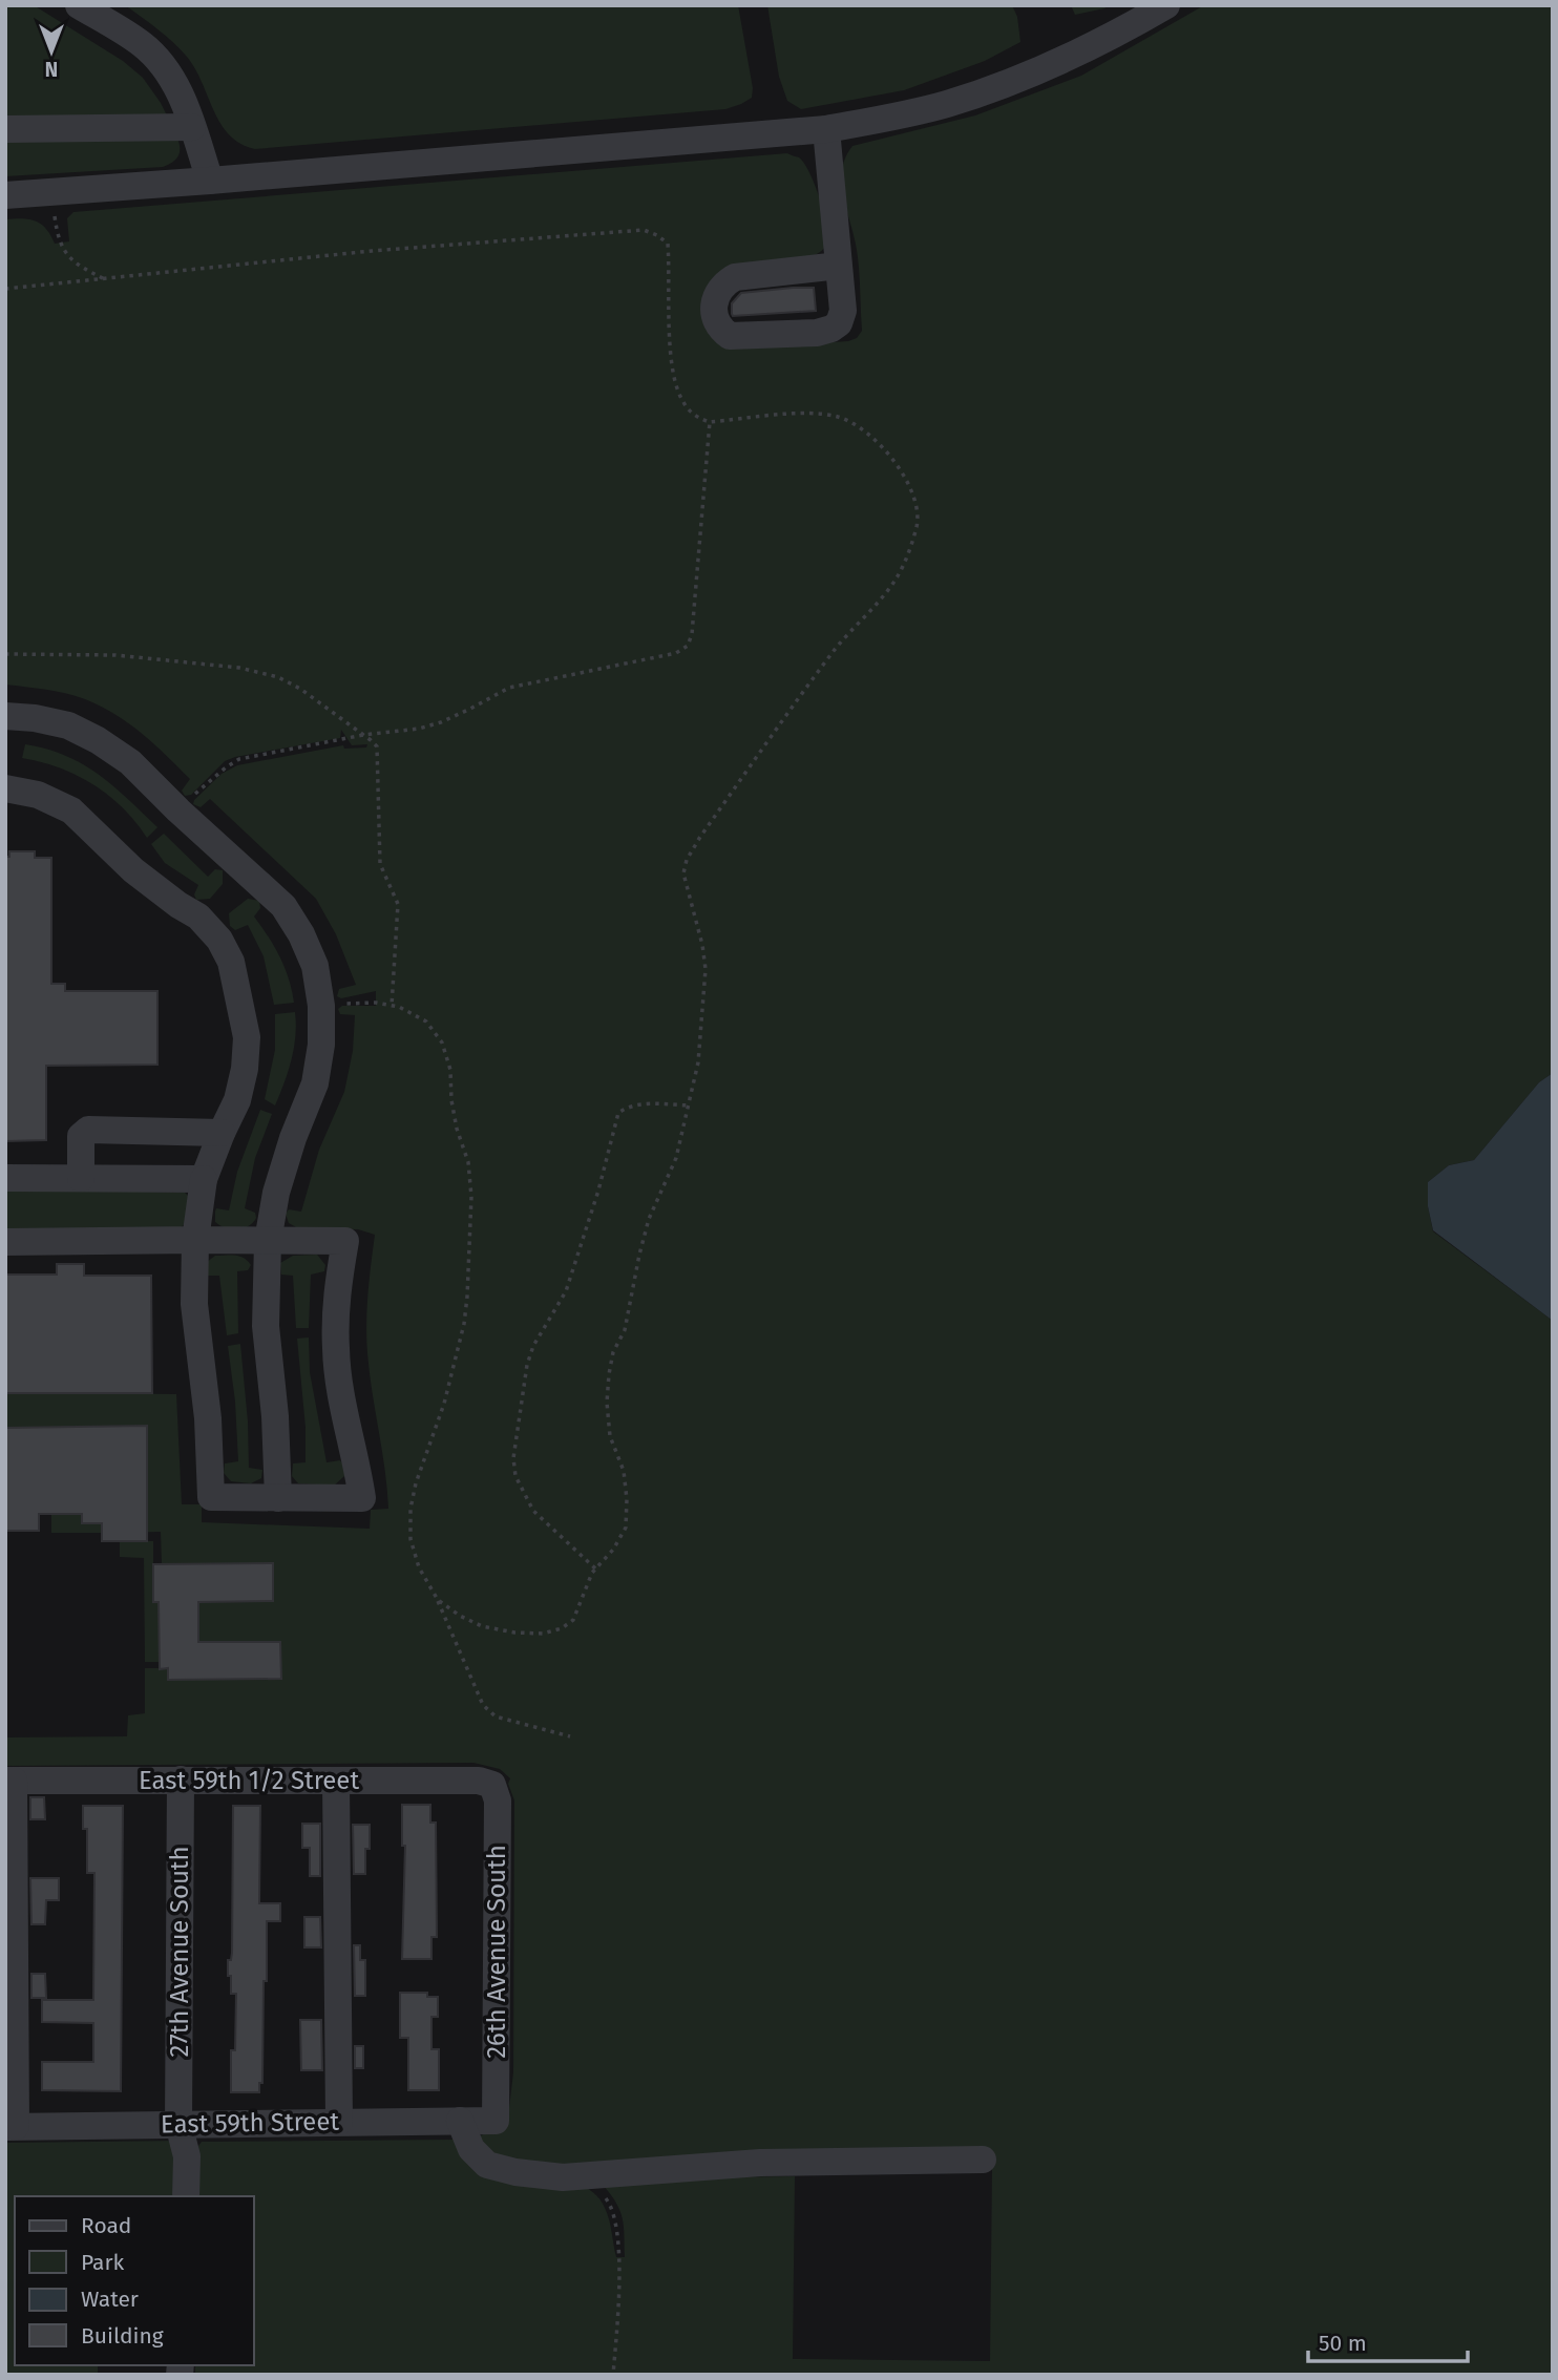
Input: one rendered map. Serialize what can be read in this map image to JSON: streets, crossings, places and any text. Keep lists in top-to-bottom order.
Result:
{
  "streets": {
    "street": [
      "East 59th 1/2 Street",
      "27th Avenue South",
      "26th Avenue South",
      "East 59th Street"
    ]
  },
  "crossings": [
    ["East 59th 1/2 Street", "27th Avenue South"],
    ["East 59th 1/2 Street", "26th Avenue South"],
    ["27th Avenue South", "East 59th Street"],
    ["26th Avenue South", "East 59th Street"]
  ],
  "legend": [
    "Road",
    "Park",
    "Water",
    "Building"
  ],
  "scale_bar": "50 m",
  "north": "bottom"
}
